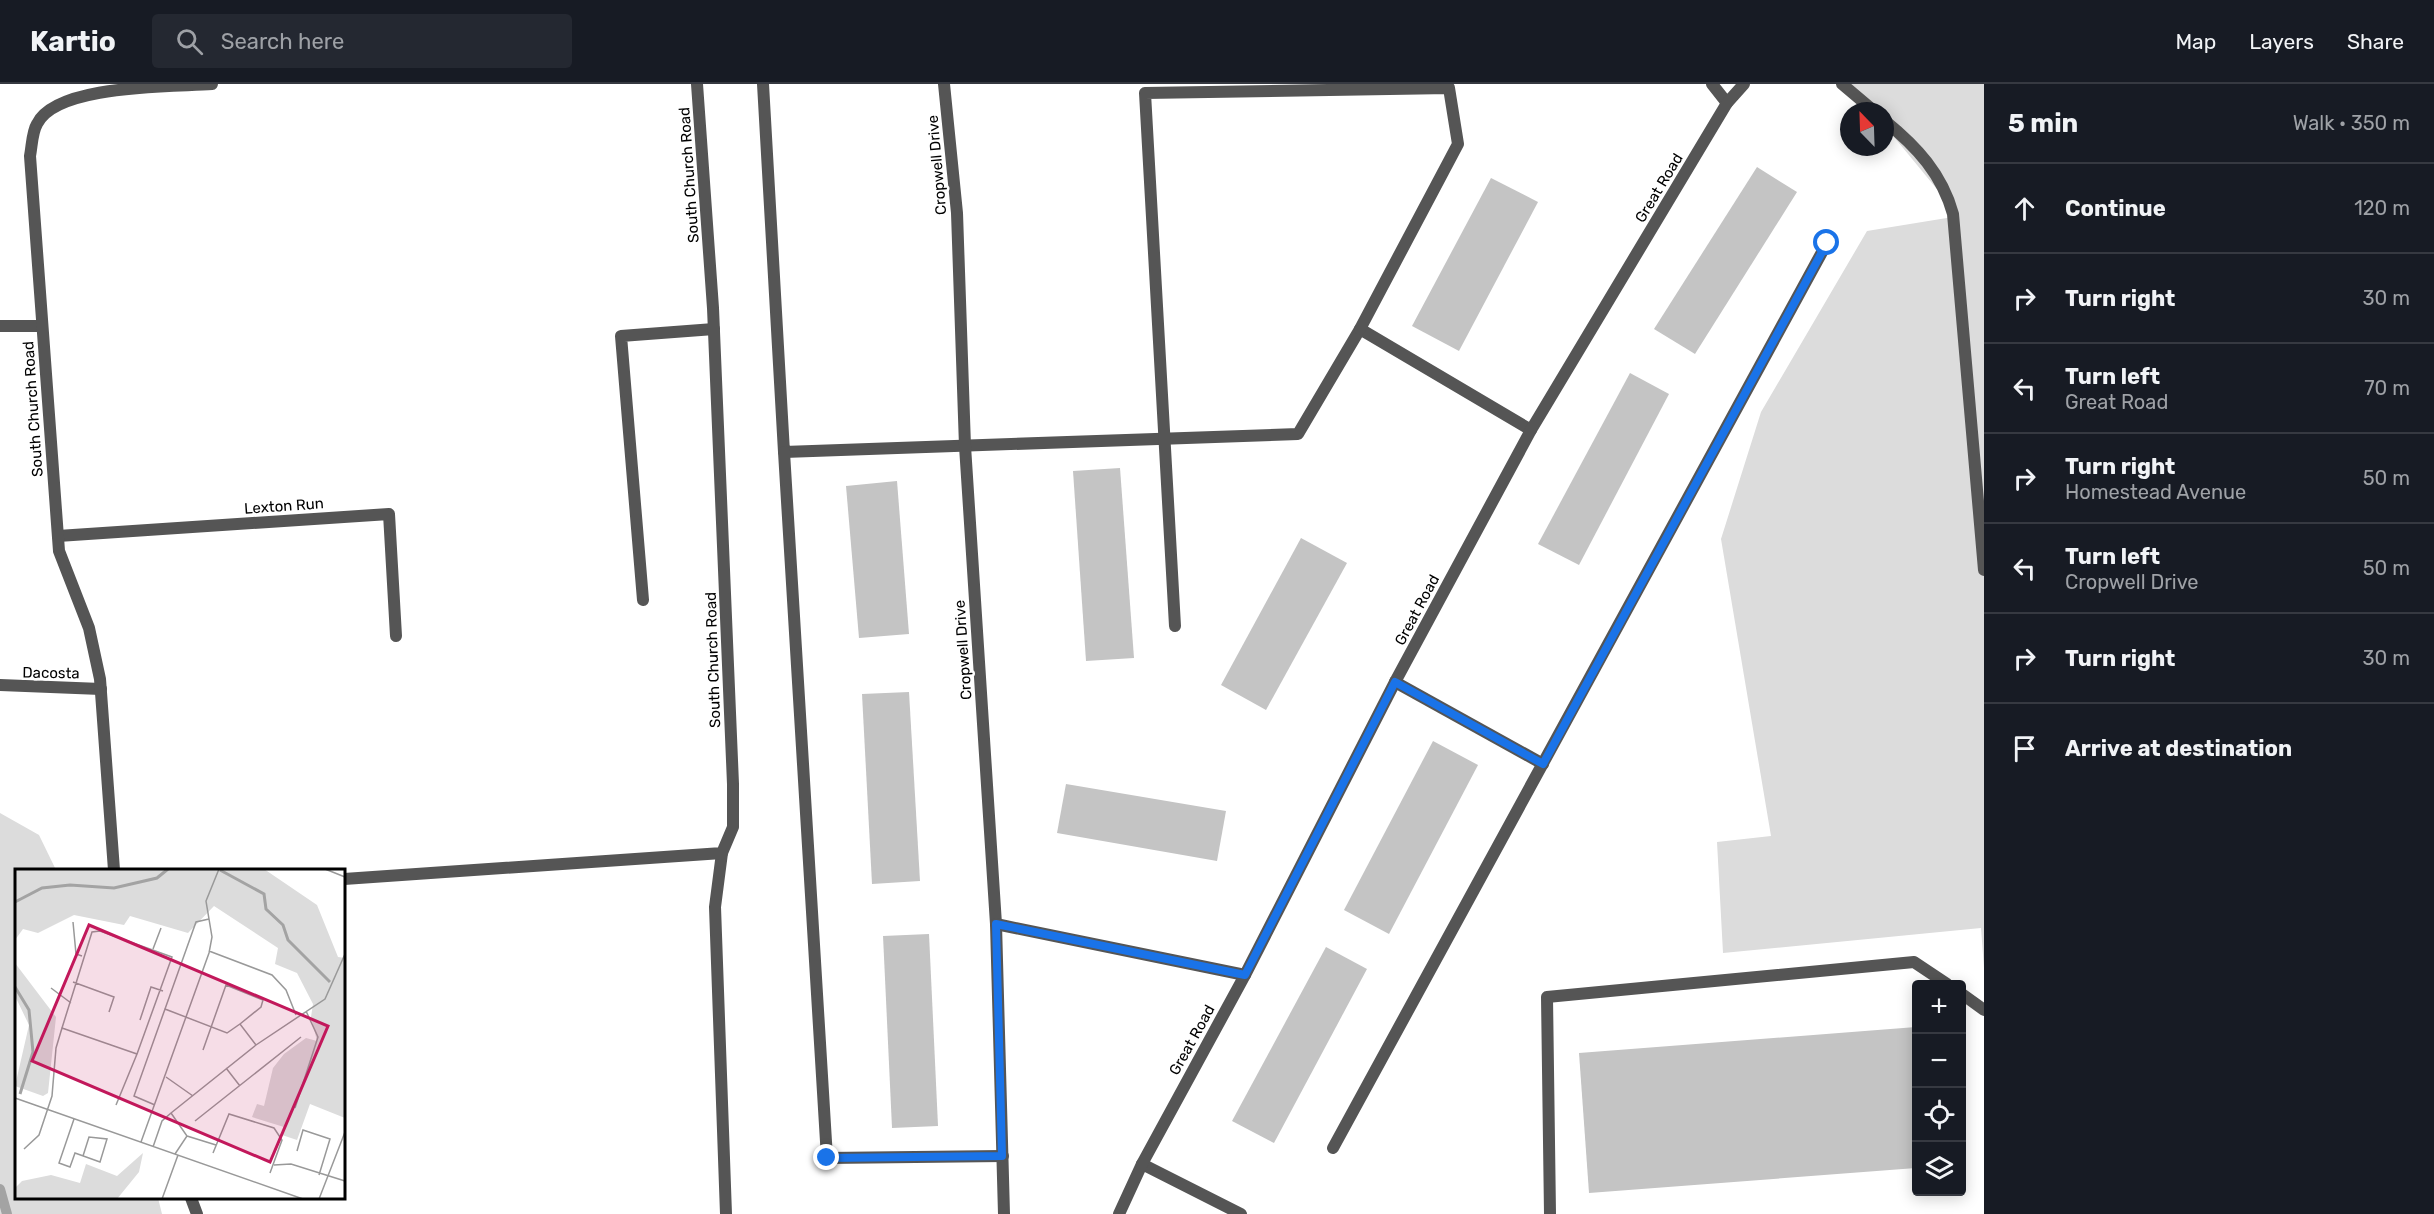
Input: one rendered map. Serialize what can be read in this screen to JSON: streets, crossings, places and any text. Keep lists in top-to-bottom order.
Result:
{
  "streets": {
    "street": [
      "Cropwell Drive",
      "South Church Road",
      "Great Road",
      "Lexton Run",
      "Dacosta"
    ]
  },
  "crossings": [
    ["South Church Road", "Lexton Run"],
    ["South Church Road", "Dacosta"]
  ],
  "north": "top left",
  "page": {
    "header": "Kartio",
    "search": "Search here",
    "nav": ["Map", "Layers", "Share"],
    "heading": ["5 min", "Walk · 350 m"],
    "list": [
      ["Continue", "120 m"],
      ["Turn right", "30 m"],
      ["Turn left", "Great Road", "70 m"],
      ["Turn right", "Homestead Avenue", "50 m"],
      ["Turn left", "Cropwell Drive", "50 m"],
      ["Turn right", "30 m"],
      "Arrive at destination"
    ],
    "map_buttons": ["+", "−"]
  }
}
